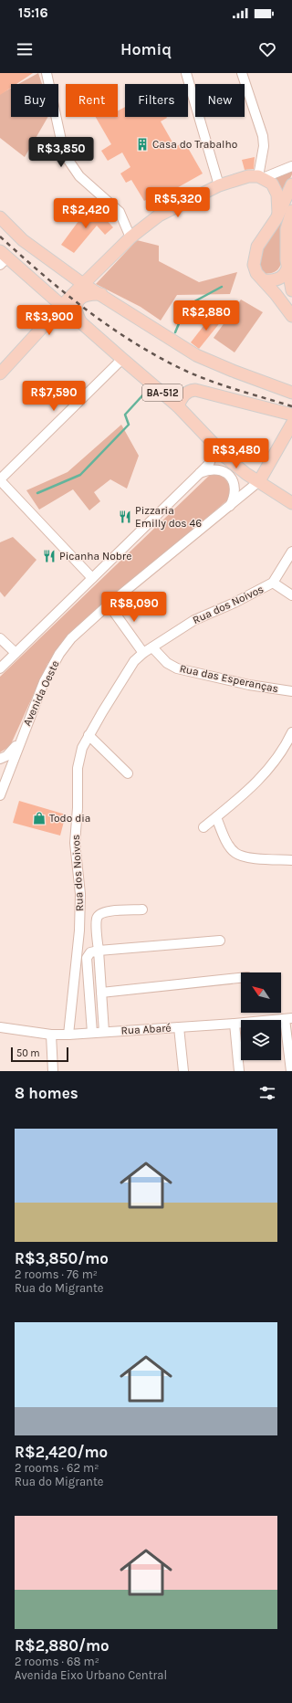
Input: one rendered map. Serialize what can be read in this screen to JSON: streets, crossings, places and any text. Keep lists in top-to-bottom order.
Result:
{
  "streets": {
    "main road": ["BA-512"],
    "street": [
      "Rua dos Noivos",
      "Rua das Esperanças",
      "Avenida Oeste",
      "Rua Abaré"
    ]
  },
  "crossings": [
    ["BA-512", "Avenida Oeste"],
    ["Rua dos Noivos", "Rua das Esperanças"],
    ["Rua dos Noivos", "Rua Abaré"]
  ],
  "places": {
    "building": ["Casa do Trabalho"],
    "restaurant": ["Pizzaria Emilly dos 46", "Picanha Nobre"],
    "shop": ["Todo dia"]
  },
  "scale_bar": "50 m",
  "north": "top left",
  "page": {
    "status": "15:16",
    "header": "Homiq",
    "chip": [
      "Buy",
      "Rent",
      "Filters",
      "New"
    ],
    "price": [
      "R$3,850",
      "R$5,320",
      "R$2,420",
      "R$2,880",
      "R$3,900",
      "R$7,590",
      "R$3,480",
      "R$8,090"
    ],
    "scale": "50 m",
    "heading": "8 homes",
    "list": [
      {
        "name": "R$3,850/mo",
        "note": "2 rooms · 76 m² · Rua do Migrante"
      },
      {
        "name": "R$2,420/mo",
        "note": "2 rooms · 62 m² · Rua do Migrante"
      },
      {
        "name": "R$2,880/mo",
        "note": "2 rooms · 68 m² · Avenida Eixo Urbano Central"
      }
    ]
  }
}
